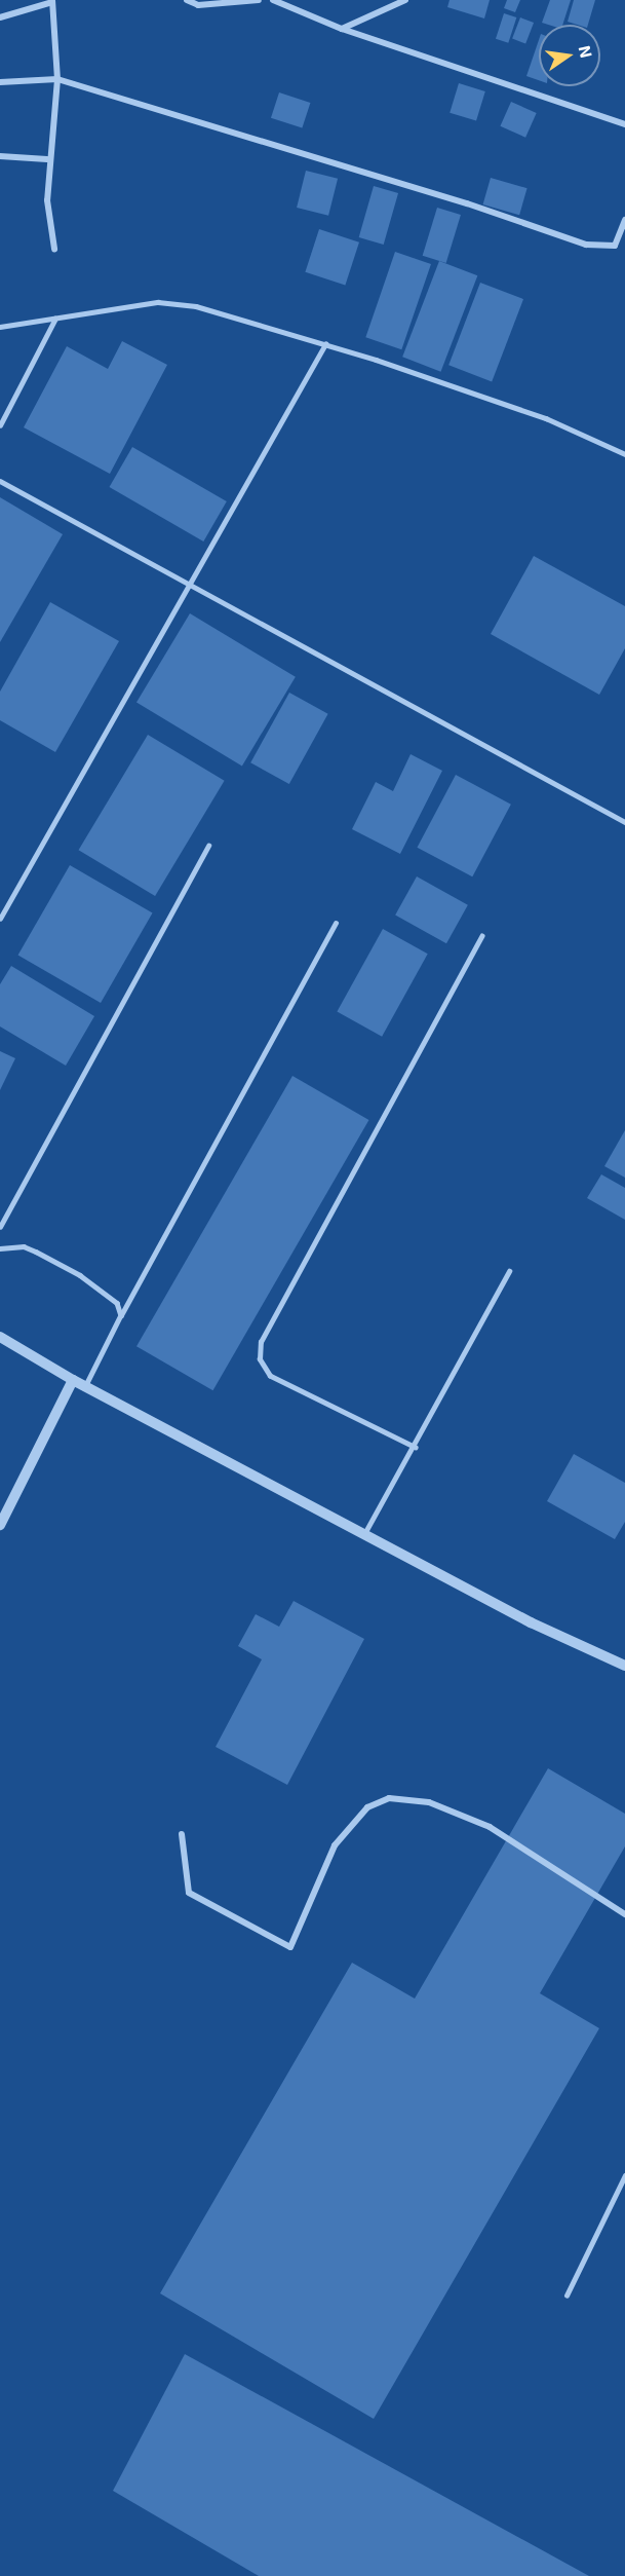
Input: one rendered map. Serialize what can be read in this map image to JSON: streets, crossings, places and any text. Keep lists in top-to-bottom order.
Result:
{
  "north": "right"
}
